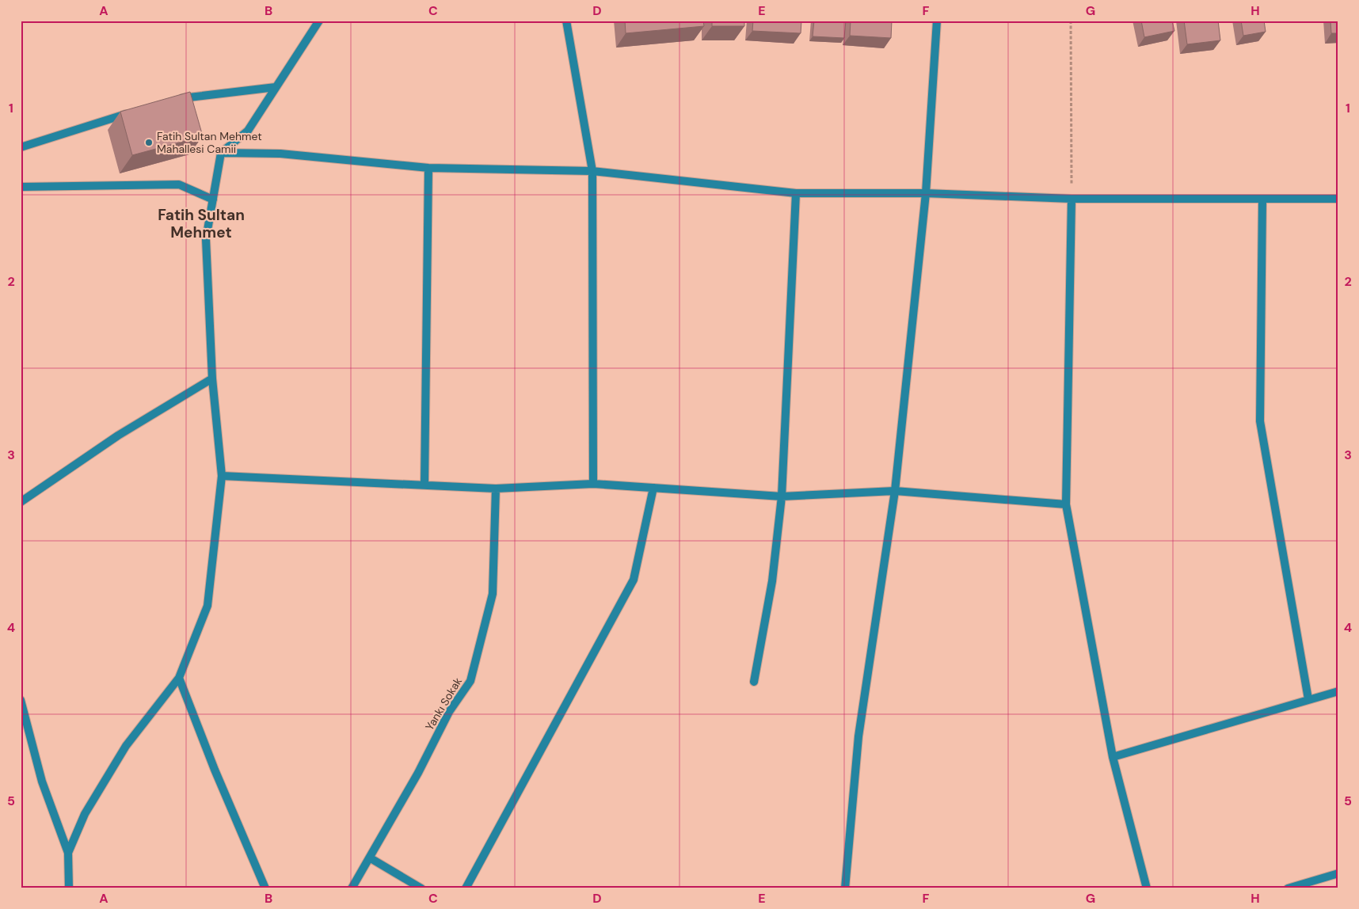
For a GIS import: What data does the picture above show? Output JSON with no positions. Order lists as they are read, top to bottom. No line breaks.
{"streets":{"street":["Yankı Sokak"]},"districts":["Fatih Sultan Mehmet"],"places":["Fatih Sultan Mehmet Mahallesi Camii"],"grid":{"columns":["A","B","C","D","E","F","G","H"],"rows":["1","2","3","4","5"]}}
